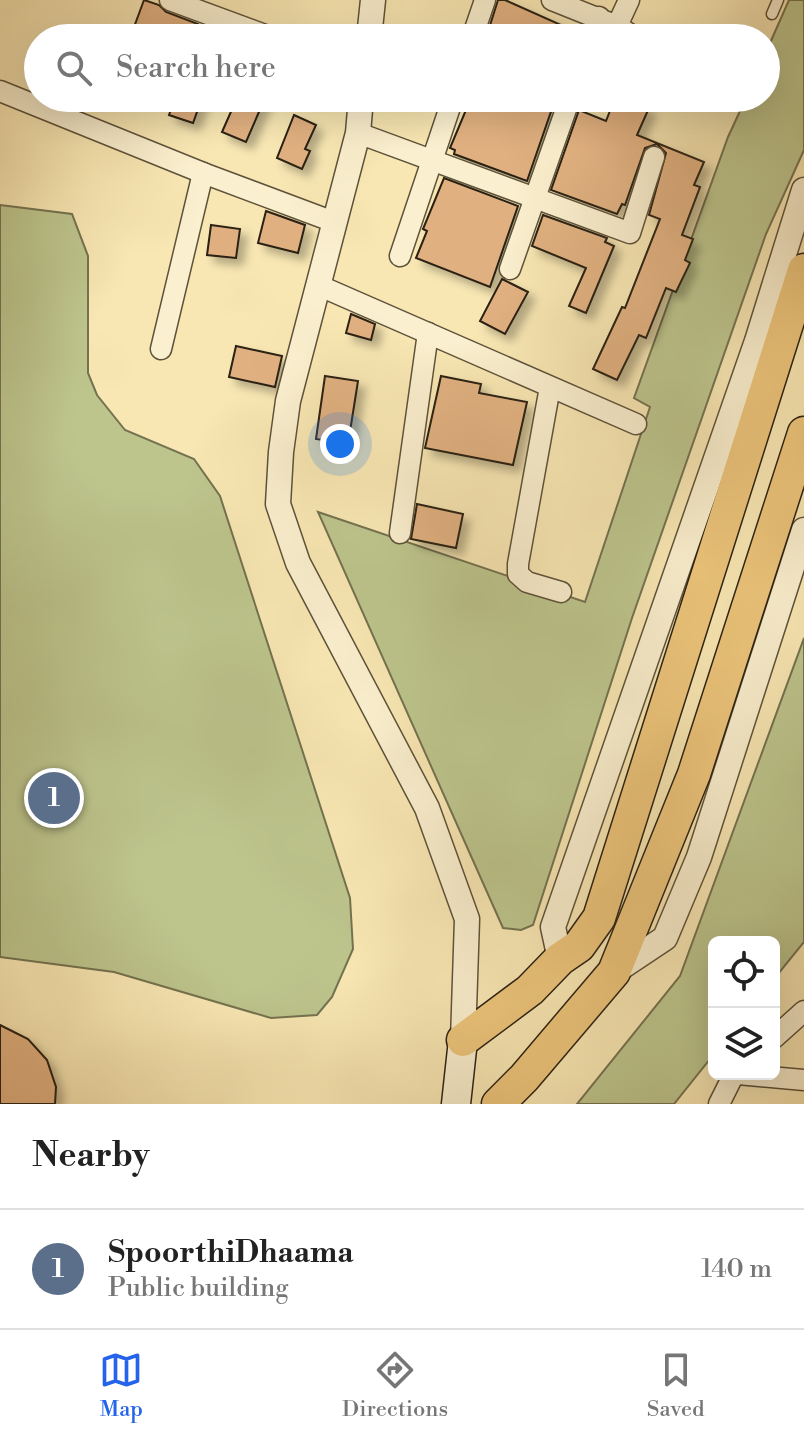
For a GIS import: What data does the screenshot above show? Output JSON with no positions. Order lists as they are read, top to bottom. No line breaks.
{"page":{"search":"Search here","pins":"1","heading":"Nearby","list":[{"mark":"1","name":"SpoorthiDhaama","note":"Public building","value":"140 m"}],"nav":["Map","Directions","Saved"]}}
